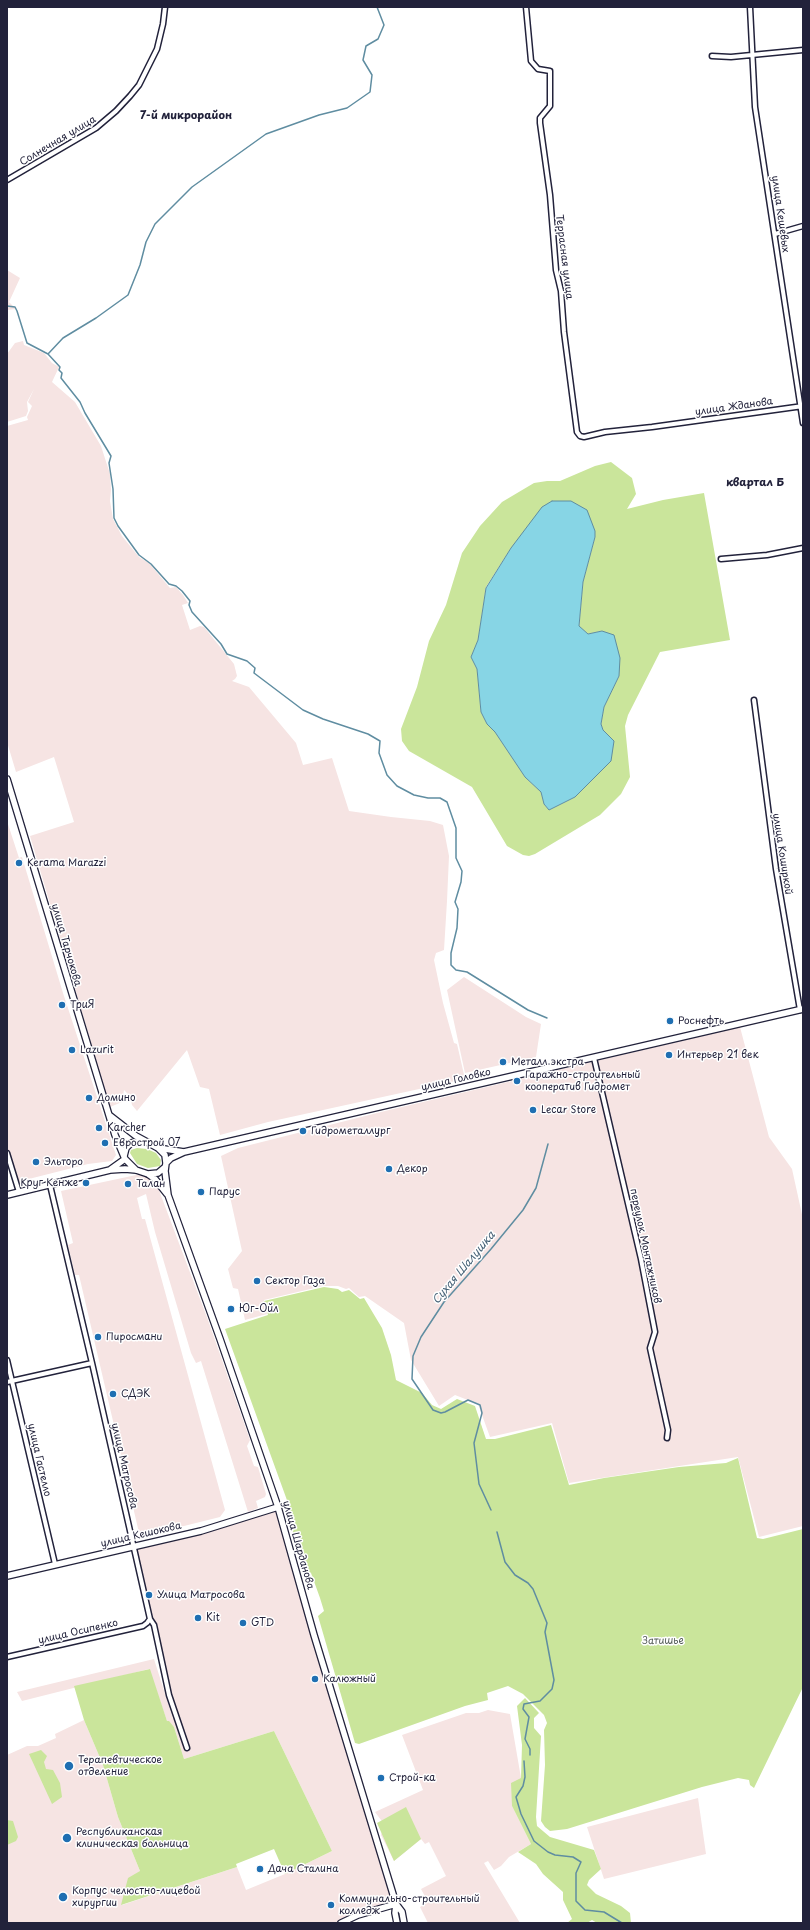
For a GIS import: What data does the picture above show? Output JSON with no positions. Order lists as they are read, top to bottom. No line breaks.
{"streets":{"main road":["улица Тарчокова","улица Головко","улица Кешокова","улица Шарданова"],"street":["Солнечная улица","улица Кешевых","Террасная улица","улица Жданова","улица Коширкой","переулок Монтажников","улица Гастелло","улица Матросова","улица Осипенко"]},"crossings":[["улица Кешевых","улица Жданова"],["Террасная улица","улица Жданова"],["улица Коширкой","улица Головко"],["улица Головко","переулок Монтажников"],["улица Гастелло","улица Кешокова"],["улица Матросова","улица Кешокова"],["улица Матросова","улица Осипенко"],["улица Кешокова","улица Шарданова"]],"districts":["7-й микрорайон","квартал Б"],"water":["Сухая Шалушка"],"parks":["Затишье"],"places":["Kerama Marazzi","ТриЯ","Роснефть","Lazurit","Интерьер 21 век","Металл экстра","Гаражно-строительный кооператив Гидромет","Домино","Lecar Store","Kаrcher","Гидрометаллург","Еврострой 07","Эльторо","Декор","Круг Кенже","Талан","Парус","Сектор Газа","Юг-Ойл","Пиросмани","СДЭК","Улица Матросова","Kit","GTD","Калюжный","Терапевтическое отделение","Строй-ка","Республиканская клиническая больница","Дача Сталина","Корпус челюстно-лицевой хирургии","Коммунально-строительный колледж"]}
